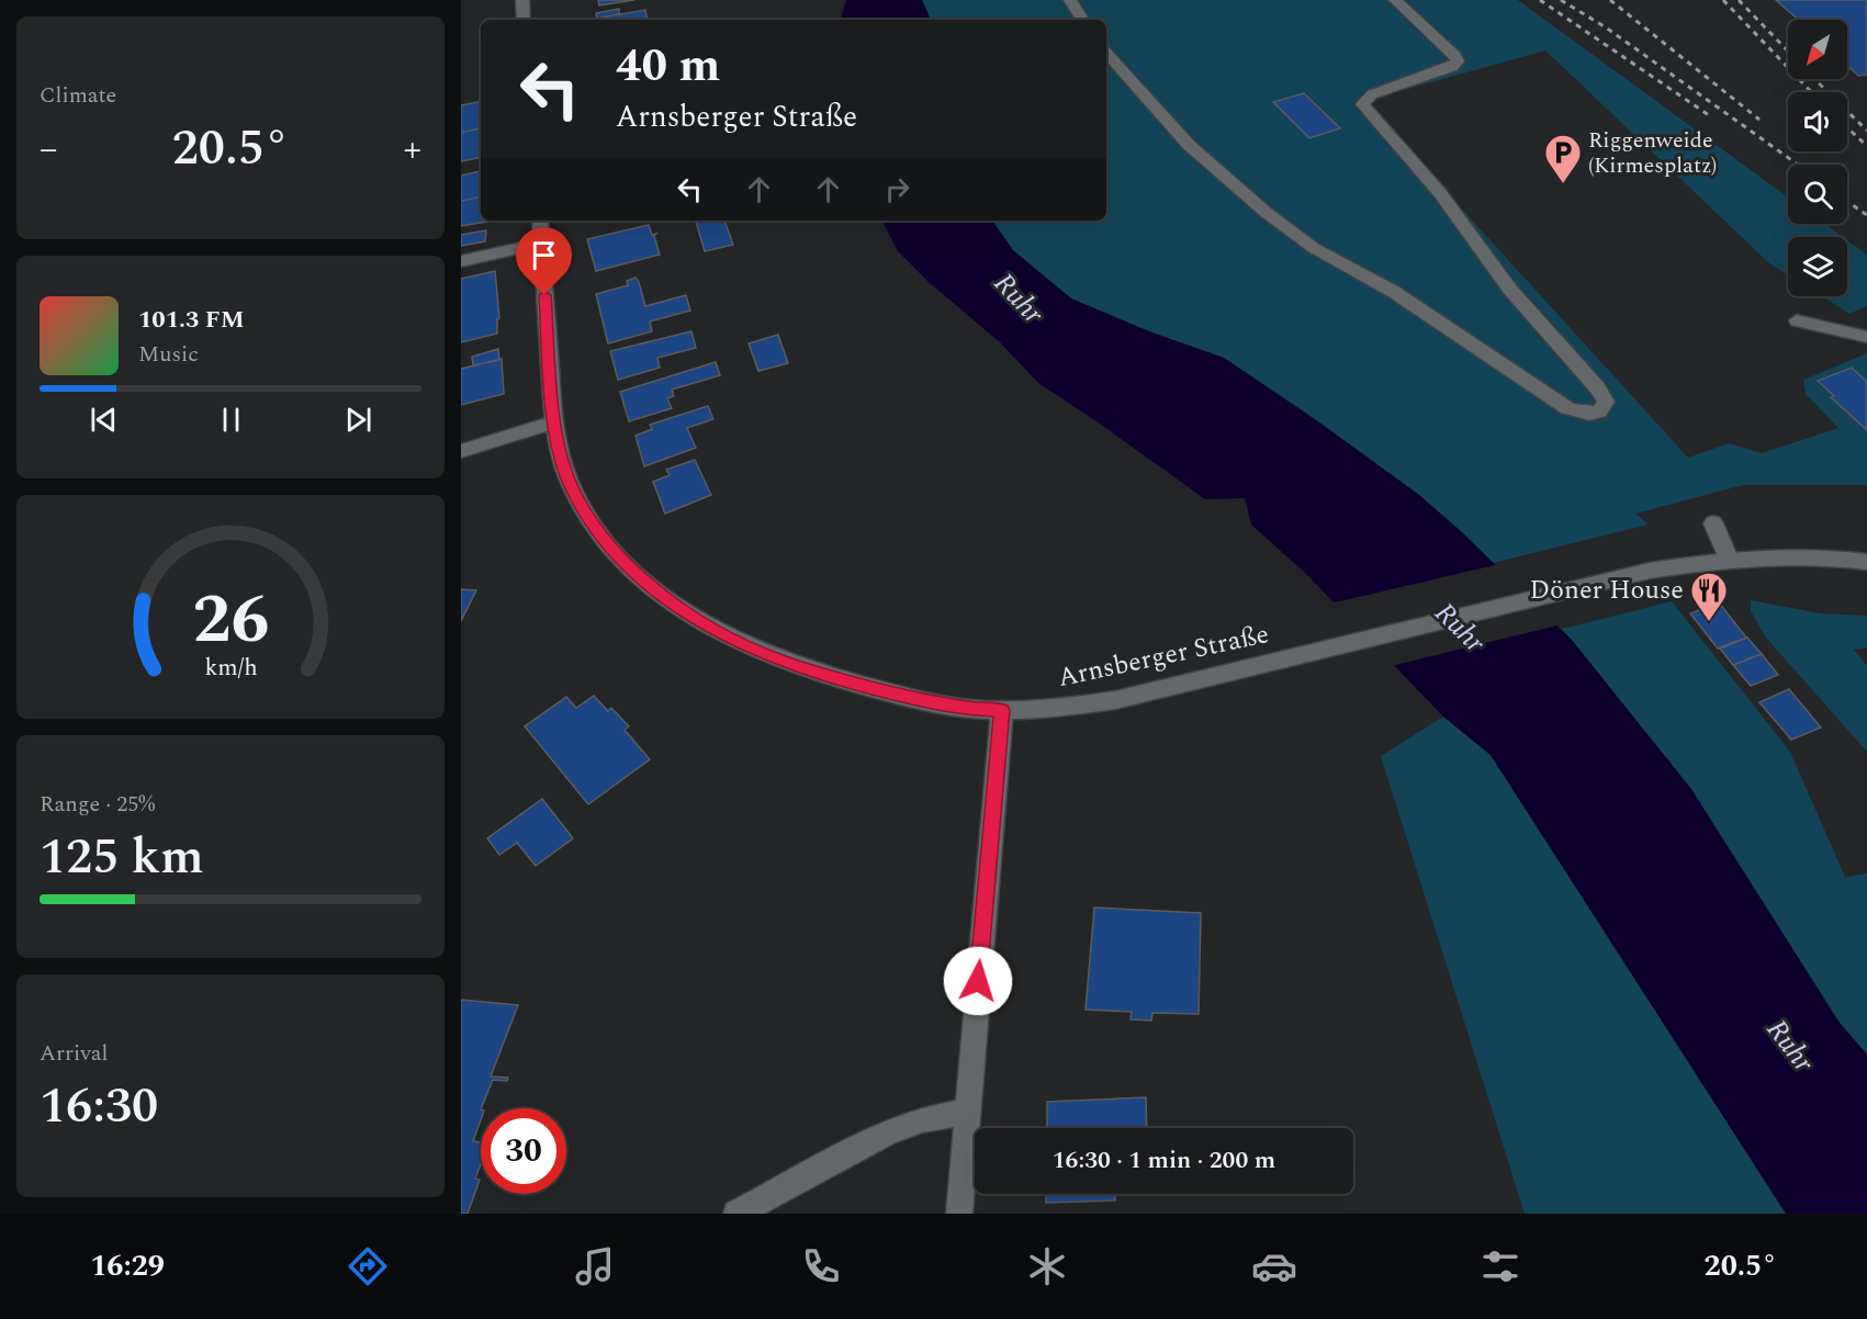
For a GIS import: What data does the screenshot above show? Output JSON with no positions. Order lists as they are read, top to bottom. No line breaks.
{"streets":{"street":["Arnsberger Straße"]},"water":["Ruhr"],"places":{"parking":["Riggenweide (Kirmesplatz)"],"restaurant":["Döner House"]},"north":"bottom left","page":{"tile":["Climate",["Range · 25%","125 km"],["Arrival","16:30"]],"turn":["40 m","Arnsberger Straße"],"heat":["−","20.5°","+"],"song":["101.3 FM","Music"],"limit":"30","trip":"16:30 · 1 min · 200 m","tabs":["16:29","20.5°"],"gauge":["26","km/h"]}}
